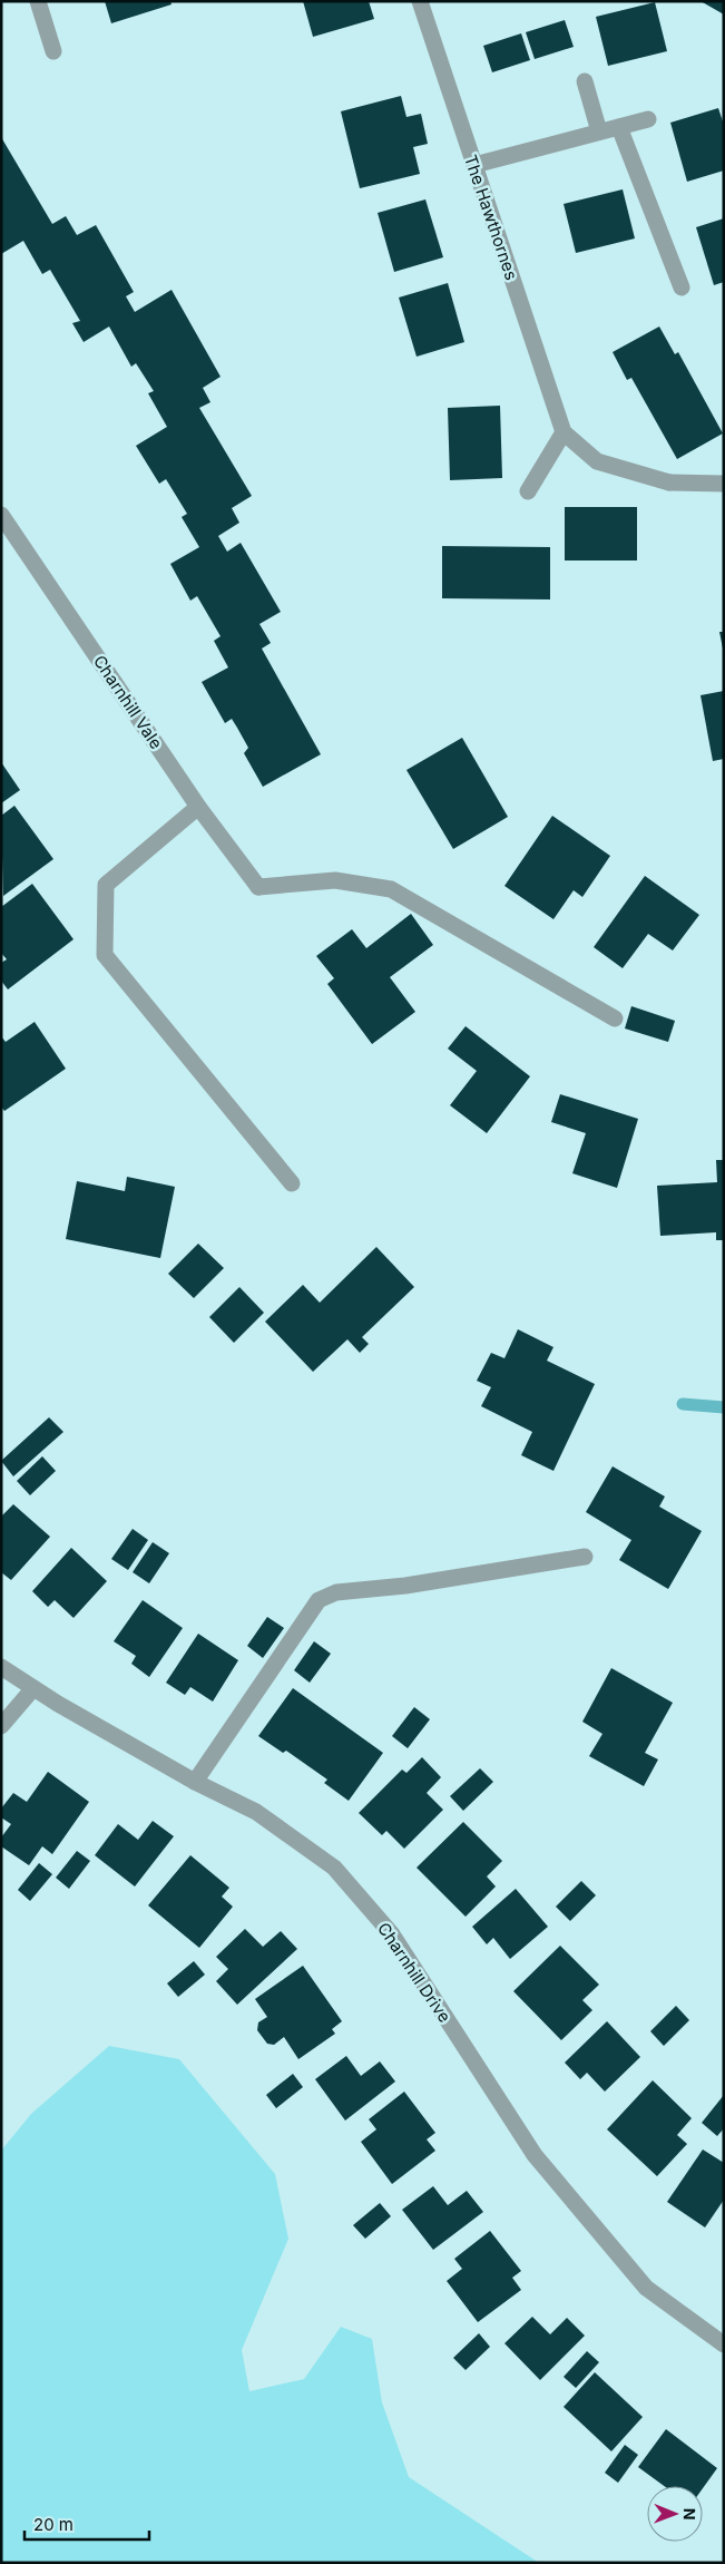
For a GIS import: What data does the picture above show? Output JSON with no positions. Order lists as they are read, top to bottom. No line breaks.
{"streets":{"street":["The Hawthornes","Charnhill Vale","Charnhill Drive"]},"scale_bar":"20 m","north":"right"}
